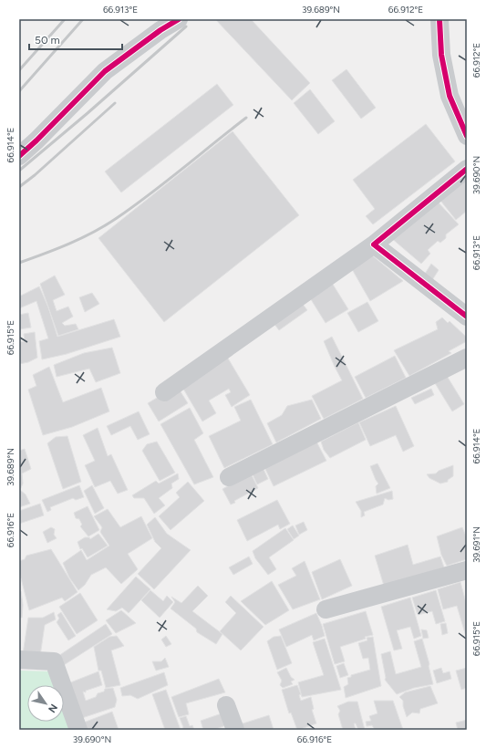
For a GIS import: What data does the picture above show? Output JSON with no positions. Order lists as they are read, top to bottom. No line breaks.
{"scale_bar":"50 m","north":"bottom right","coordinates":["66.913°E","39.689°N","66.912°E","66.914°E","39.690°N","66.915°E","66.916°E","39.691°N"]}
